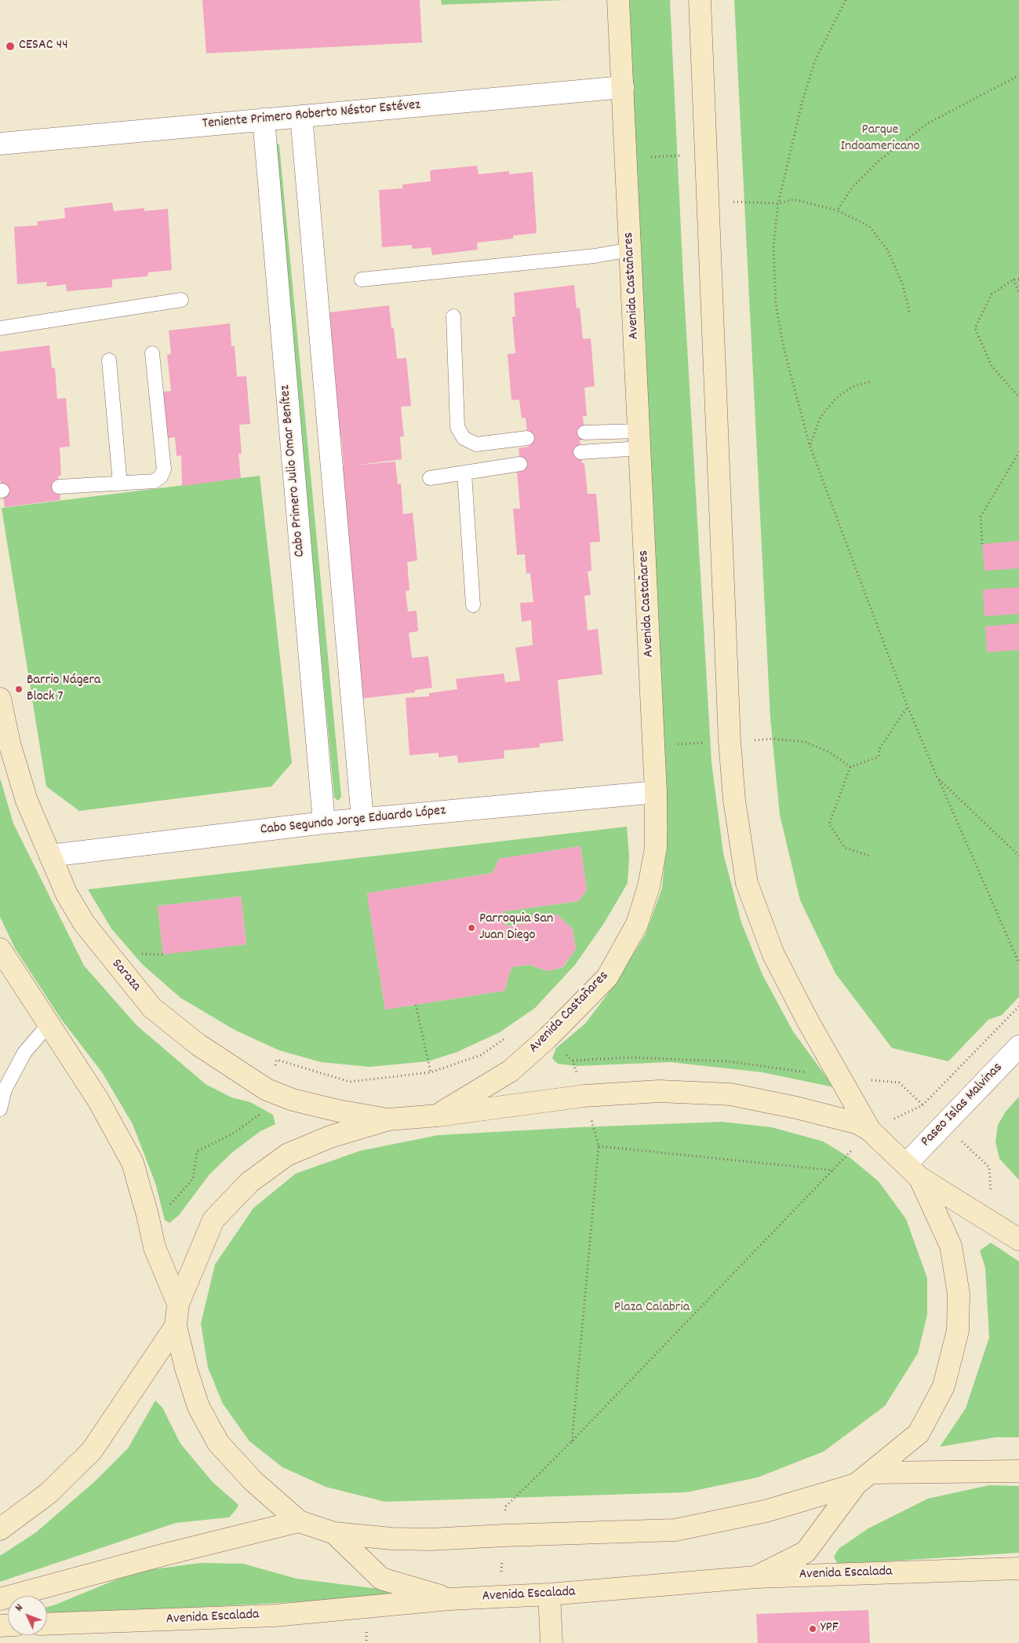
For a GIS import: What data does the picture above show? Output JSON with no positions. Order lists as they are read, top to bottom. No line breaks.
{"streets":{"main road":["Avenida Castañares","Saraza","Avenida Escalada"],"street":["Teniente Primero Roberto Néstor Estévez","Cabo Primero Julio Omar Benítez","Cabo Segundo Jorge Eduardo López","Paseo Islas Malvinas"]},"crossings":[["Teniente Primero Roberto Néstor Estévez","Avenida Castañares"],["Teniente Primero Roberto Néstor Estévez","Cabo Primero Julio Omar Benítez"],["Avenida Castañares","Cabo Segundo Jorge Eduardo López"],["Cabo Primero Julio Omar Benítez","Cabo Segundo Jorge Eduardo López"],["Cabo Segundo Jorge Eduardo López","Saraza"]],"parks":["Parque Indoamericano","Plaza Calabria"],"places":["CESAC 44","Barrio Nágera Block 7","Parroquia San Juan Diego","YPF"],"north":"top left"}
